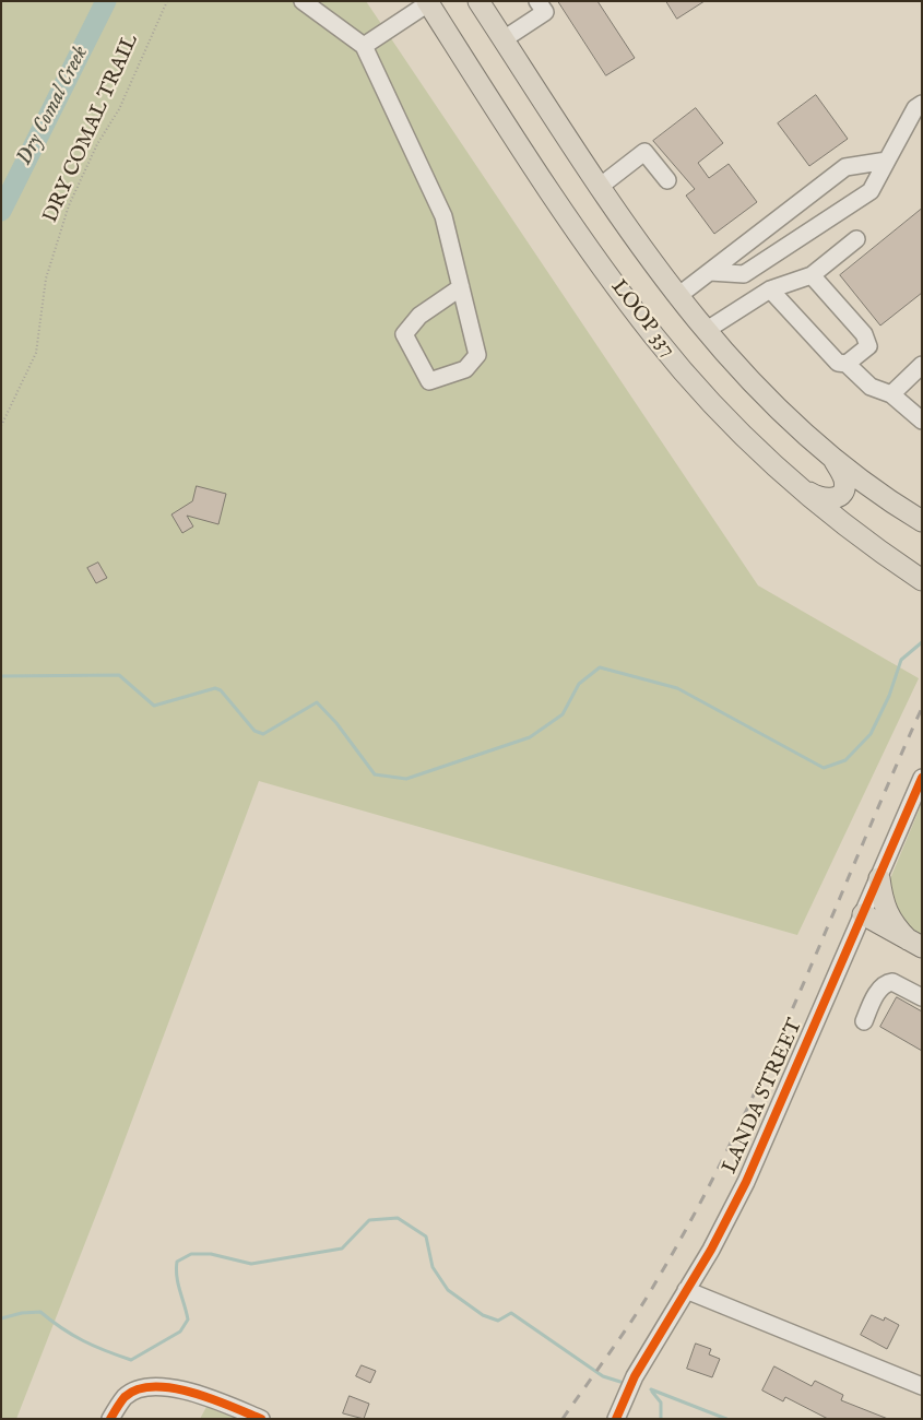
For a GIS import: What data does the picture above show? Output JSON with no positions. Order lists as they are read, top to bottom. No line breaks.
{"streets":{"main road":["LOOP 337"],"street":["LANDA STREET"],"path":["DRY COMAL TRAIL"]},"water":["Dry Comal Creek"]}
